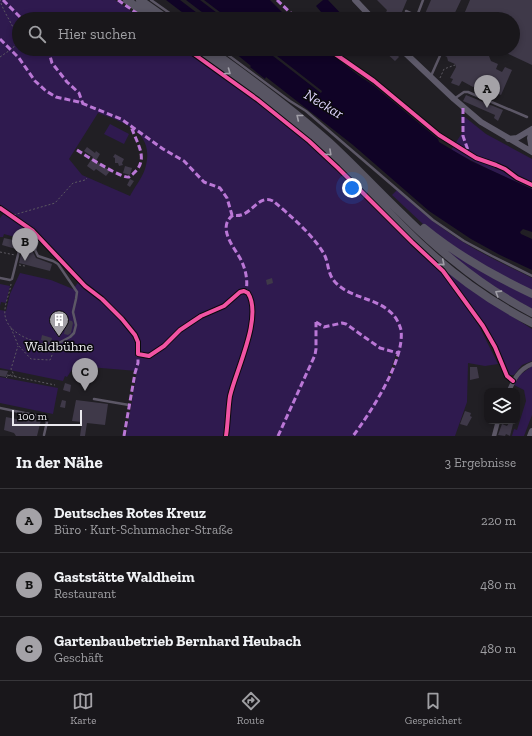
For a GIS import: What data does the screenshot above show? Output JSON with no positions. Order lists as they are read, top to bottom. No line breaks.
{"water":["Neckar"],"places":{"building":["Waldbühne"]},"scale_bar":"100 m","page":{"search":"Hier suchen","pins":["A","B","C"],"scale":"100 m","heading":["In der Nähe","3 Ergebnisse"],"list":[{"mark":"A","name":"Deutsches Rotes Kreuz","note":"Büro · Kurt-Schumacher-Straße","value":"220 m"},{"mark":"B","name":"Gaststätte Waldheim","note":"Restaurant","value":"480 m"},{"mark":"C","name":"Gartenbaubetrieb Bernhard Heubach","note":"Geschäft","value":"480 m"}],"nav":["Karte","Route","Gespeichert"]}}
